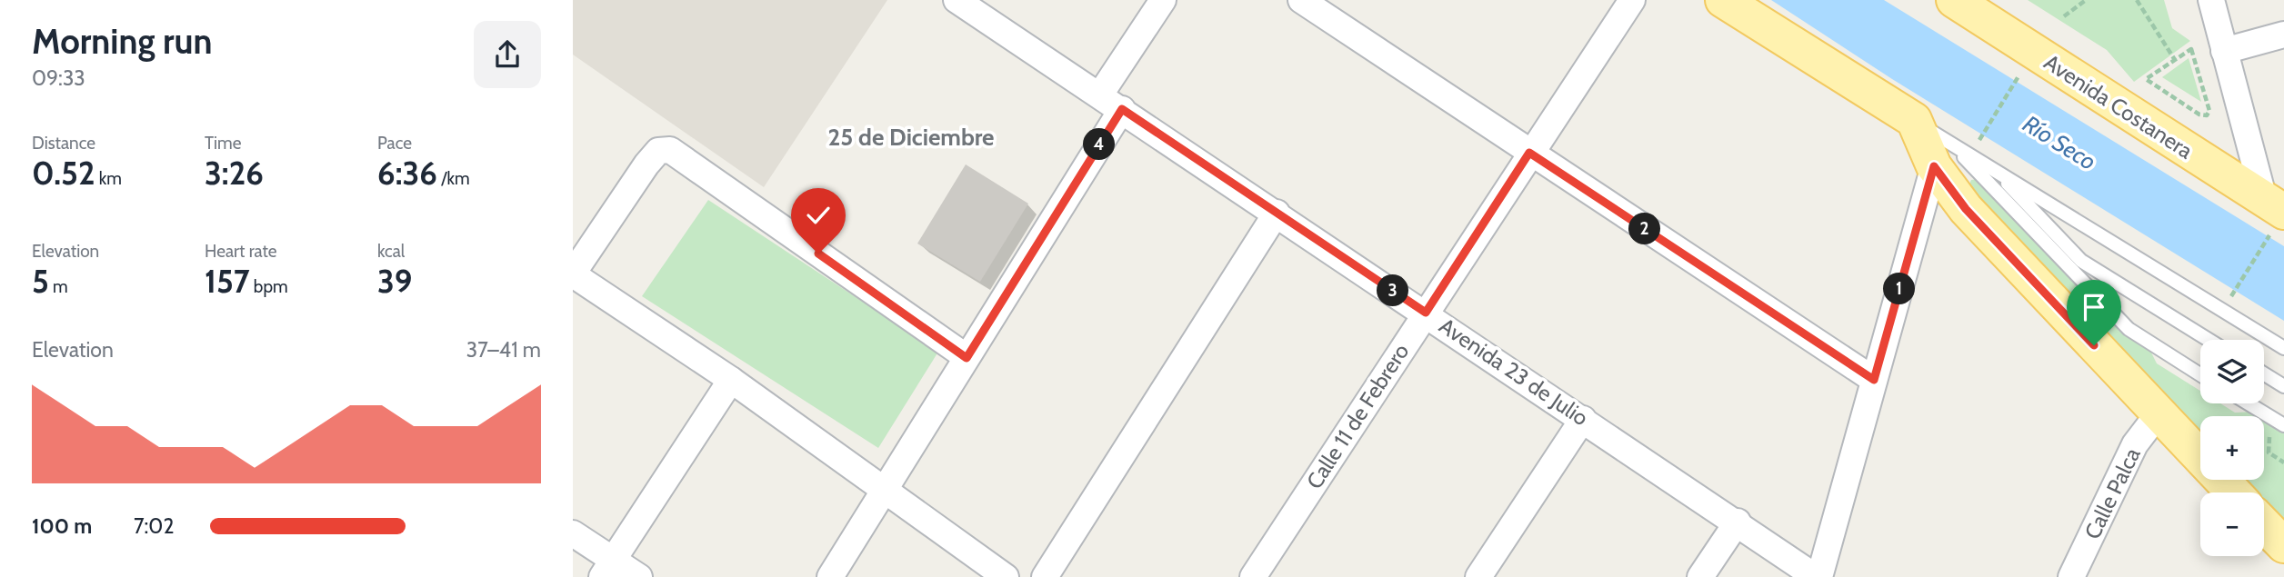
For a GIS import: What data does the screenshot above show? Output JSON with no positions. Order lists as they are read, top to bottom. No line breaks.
{"streets":{"main road":["Avenida Costanera"],"street":["Avenida 23 de Julio","Calle 11 de Febrero","Calle Palca"]},"crossings":[["Avenida 23 de Julio","Calle 11 de Febrero"]],"districts":["25 de Diciembre"],"water":["Río Seco"],"page":{"heading":["Morning run","09:33"],"stats":[["Distance","0.52 km"],["Time","3:26"],["Pace","6:36 /km"],["Elevation","5 m"],["Heart rate","157 bpm"],["kcal","39"]],"pins":["4","2","1","3"],"chart":["Elevation","37–41 m"],"map_buttons":["+","−"],"list":[{"name":"100 m","note":"7:02"}]}}
